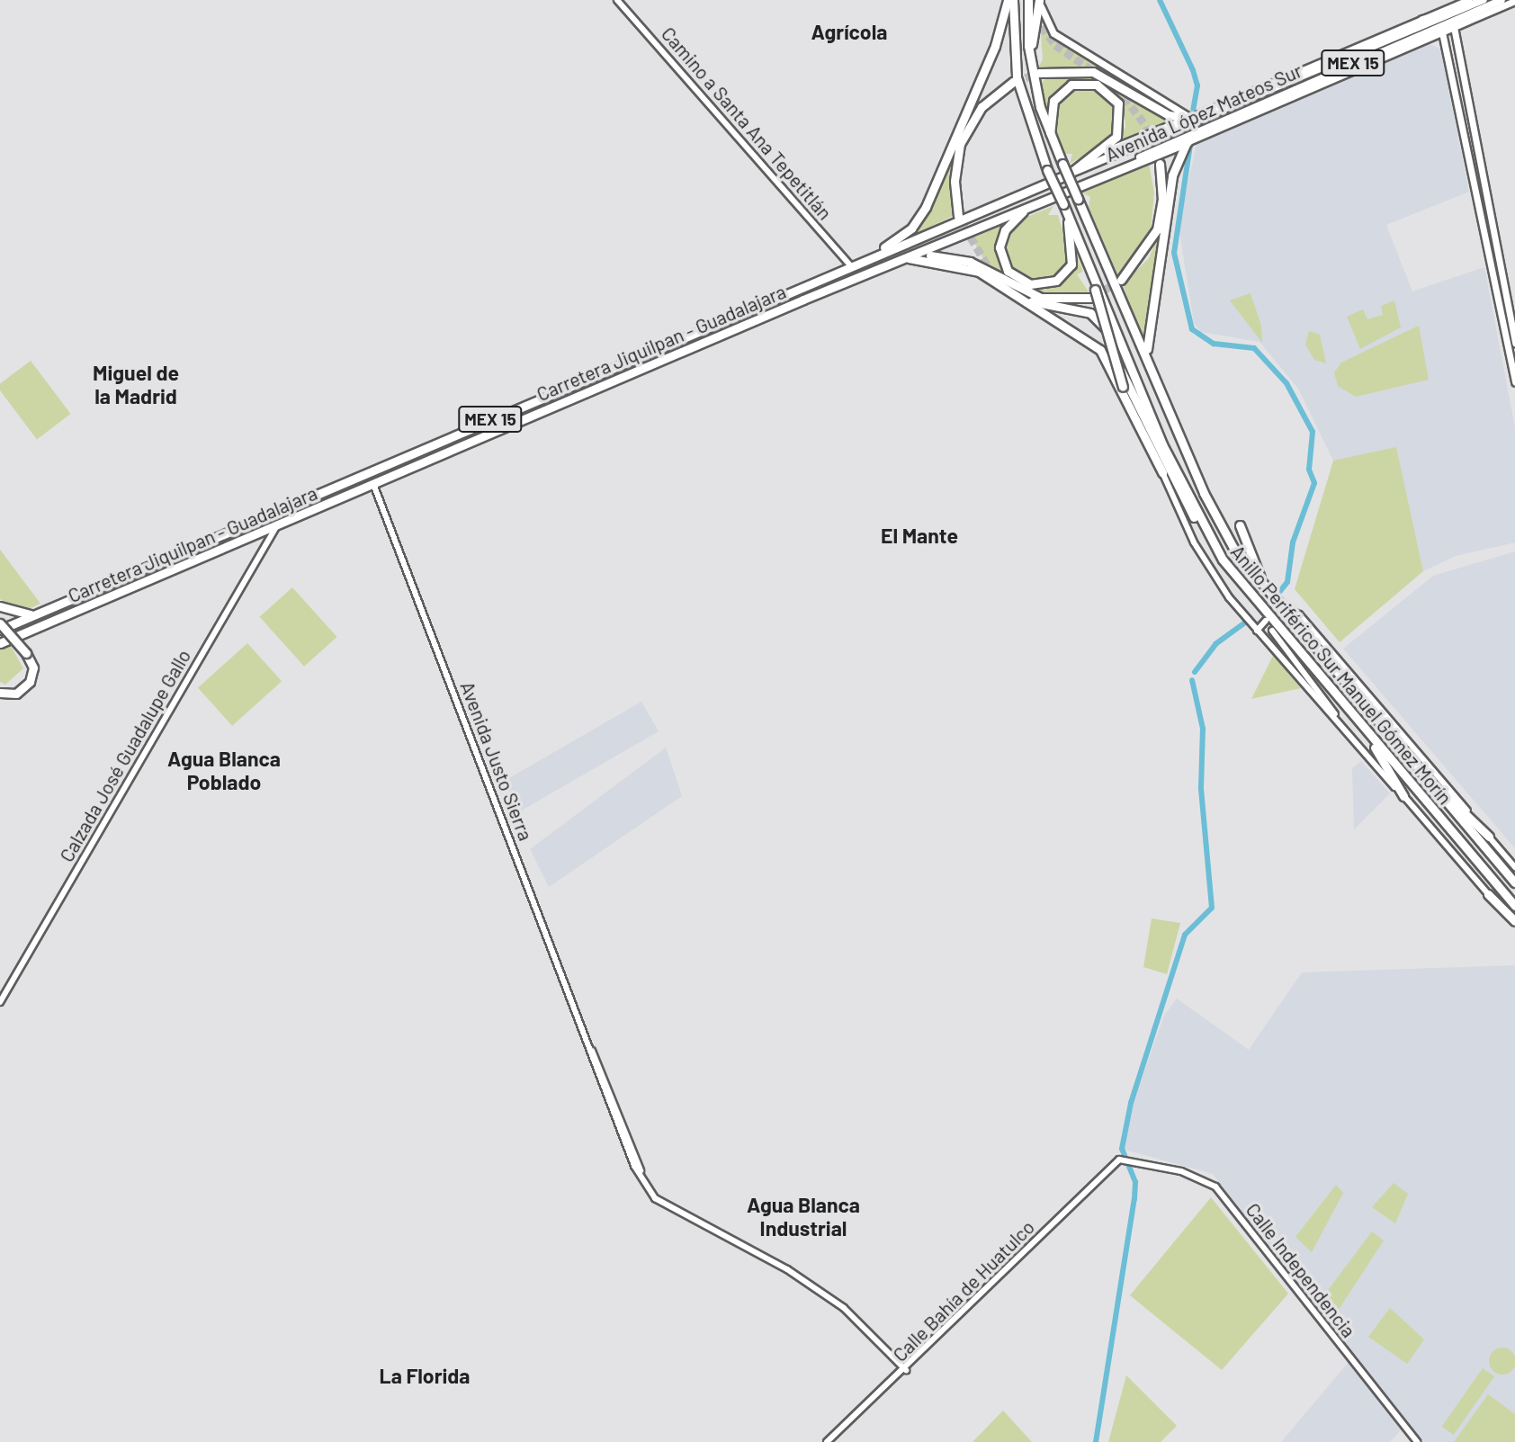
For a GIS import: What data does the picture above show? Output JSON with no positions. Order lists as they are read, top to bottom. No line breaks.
{"streets":{"highway":["MEX 15","Avenida López Mateos Sur","Carretera Jiquilpan - Guadalajara","Anillo Periférico Sur Manuel Gómez Morín"],"street":["Camino a Santa Ana Tepetitlán","Calzada José Guadalupe Gallo","Avenida Justo Sierra","Calle Independencia","Calle Bahía de Huatulco"]},"crossings":[["Avenida López Mateos Sur","Carretera Jiquilpan - Guadalajara"],["Camino a Santa Ana Tepetitlán","Carretera Jiquilpan - Guadalajara"],["Carretera Jiquilpan - Guadalajara","Calzada José Guadalupe Gallo"],["Carretera Jiquilpan - Guadalajara","Avenida Justo Sierra"],["Avenida Justo Sierra","Calle Bahía de Huatulco"],["Calle Independencia","Calle Bahía de Huatulco"]],"districts":["Agrícola","Miguel de la Madrid","El Mante","Agua Blanca Poblado","Agua Blanca Industrial","La Florida"]}
